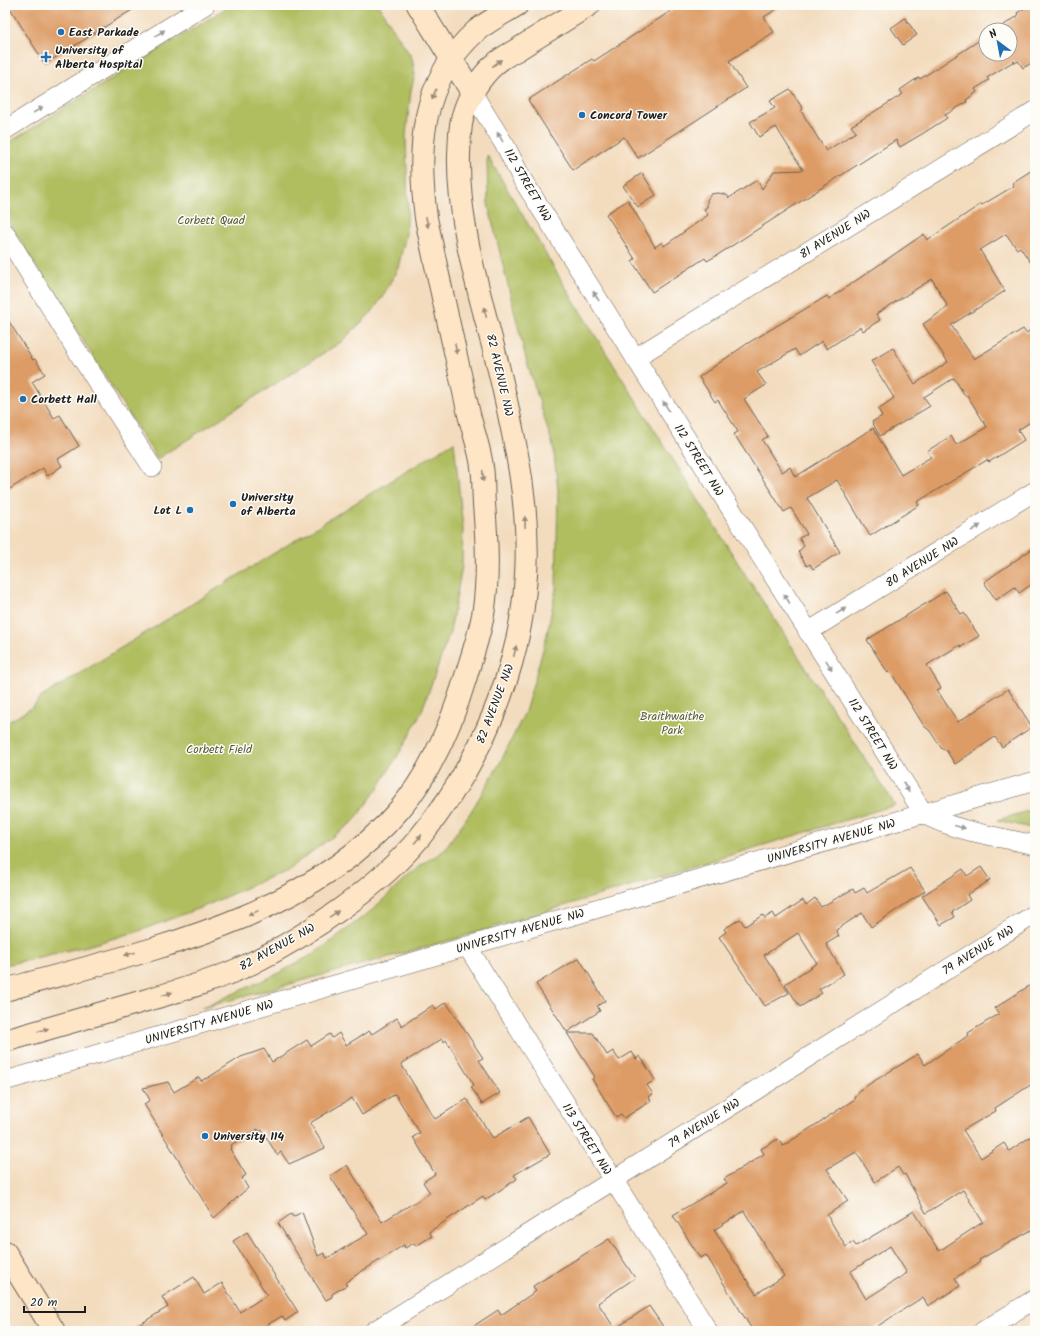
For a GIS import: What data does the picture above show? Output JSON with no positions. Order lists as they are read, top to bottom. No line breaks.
{"streets":{"main road":["112 STREET NW","82 AVENUE NW"],"street":["81 AVENUE NW","80 AVENUE NW","UNIVERSITY AVENUE NW","79 AVENUE NW","113 STREET NW"]},"crossings":[["112 STREET NW","81 AVENUE NW"],["112 STREET NW","82 AVENUE NW"],["112 STREET NW","80 AVENUE NW"],["112 STREET NW","UNIVERSITY AVENUE NW"],["UNIVERSITY AVENUE NW","113 STREET NW"],["79 AVENUE NW","113 STREET NW"]],"one_way":["82 AVENUE NW","80 AVENUE NW"],"parks":["Corbett Quad","Braithwaithe Park","Corbett Field"],"places":{"other":["East Parkade","Concord Tower","Corbett Hall","University of Alberta","Lot L","University 114"],"health":["University of Alberta Hospital"]},"scale_bar":"20 m","north":"top left"}
